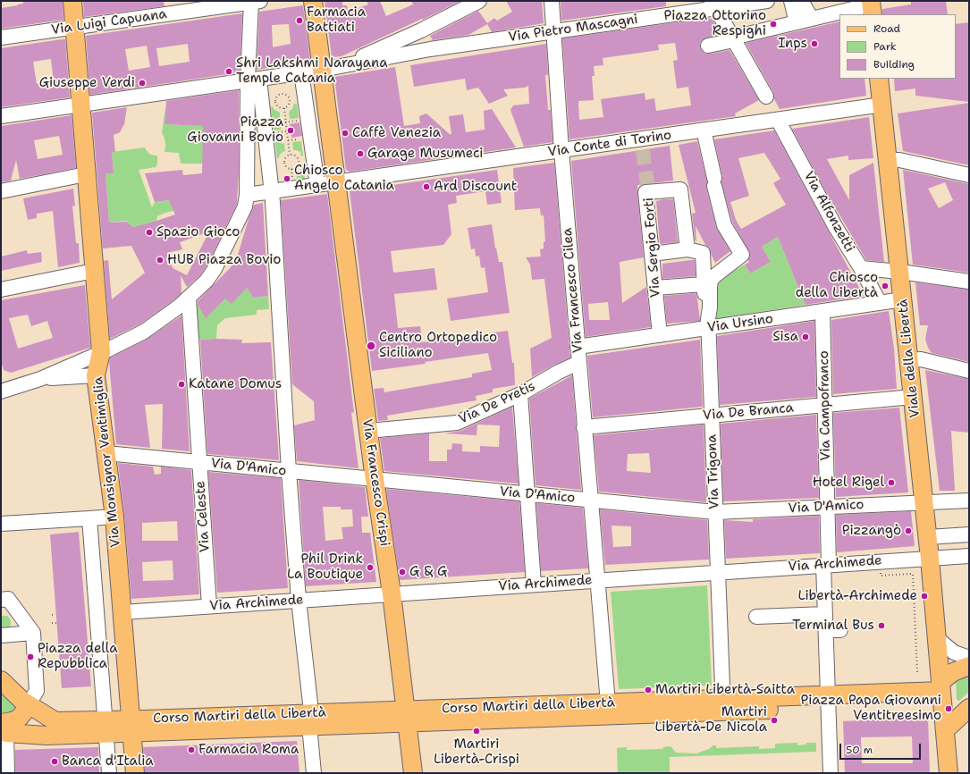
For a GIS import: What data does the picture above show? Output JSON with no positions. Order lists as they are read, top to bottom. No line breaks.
{"streets":{"main road":["Viale della Libertà","Via Monsignor Ventimiglia","Via Francesco Crispi","Corso Martiri della Libertà"],"street":["Via Luigi Capuana","Via Pietro Mascagni","Via Conte di Torino","Via Alfonzetti","Via Sergio Forti","Via Francesco Cilea","Via Ursino","Via De Pretis","Via Campofranco","Via De Branca","Via D'Amico","Via Trigona","Via Celeste","Via Archimede"]},"crossings":[["Via Luigi Capuana","Via Monsignor Ventimiglia"],["Via Pietro Mascagni","Via Francesco Cilea"],["Via Conte di Torino","Via Alfonzetti"],["Via Conte di Torino","Via Francesco Cilea"],["Via Conte di Torino","Viale della Libertà"],["Via Conte di Torino","Via Francesco Crispi"],["Via Alfonzetti","Via Ursino"],["Via Sergio Forti","Via Ursino"],["Via Francesco Cilea","Via Ursino"],["Via Francesco Cilea","Via De Pretis"],["Via Francesco Cilea","Via De Branca"],["Via Francesco Cilea","Via D'Amico"],["Via Francesco Cilea","Via Archimede"],["Via Francesco Cilea","Corso Martiri della Libertà"],["Via Ursino","Viale della Libertà"],["Via Ursino","Via Campofranco"],["Via Ursino","Via Trigona"],["Viale della Libertà","Via De Branca"],["Viale della Libertà","Via D'Amico"],["Viale della Libertà","Via Archimede"],["Viale della Libertà","Corso Martiri della Libertà"],["Via De Pretis","Via Francesco Crispi"],["Via Campofranco","Via De Branca"],["Via Campofranco","Via D'Amico"],["Via Campofranco","Via Archimede"],["Via Campofranco","Corso Martiri della Libertà"],["Via De Branca","Via Trigona"],["Via Monsignor Ventimiglia","Via D'Amico"],["Via Monsignor Ventimiglia","Via Archimede"],["Via Monsignor Ventimiglia","Corso Martiri della Libertà"],["Via D'Amico","Via Trigona"],["Via D'Amico","Via Francesco Crispi"],["Via D'Amico","Via Celeste"],["Via Trigona","Via Archimede"],["Via Trigona","Corso Martiri della Libertà"],["Via Francesco Crispi","Via Archimede"],["Via Francesco Crispi","Corso Martiri della Libertà"],["Via Celeste","Via Archimede"]],"places":["Farmacia Battiati","Piazza Ottorino Respighi","Inps","Shri Lakshmi Narayana Temple Catania","Giuseppe Verdi","Piazza Giovanni Bovio","Caffè Venezia","Garage Musumeci","Chiosco Angelo Catania","Ard Discount","Spazio Gioco","HUB Piazza Bovio","Chiosco della Libertà","Sisa","Centro Ortopedico Siciliano","Katane Domus","Hotel Rigel","Pizzangò","Phil Drink La Boutique","G & G","Libertà-Archimede","Terminal Bus","Piazza della Repubblica","Martiri Libertà-Saitta","Piazza Papa Giovanni Ventitreesimo","Martiri Libertà-De Nicola","Martiri Libertà-Crispi","Farmacia Roma","Banca d'Italia"],"legend":["Road","Park","Building"],"scale_bar":"50 m"}
